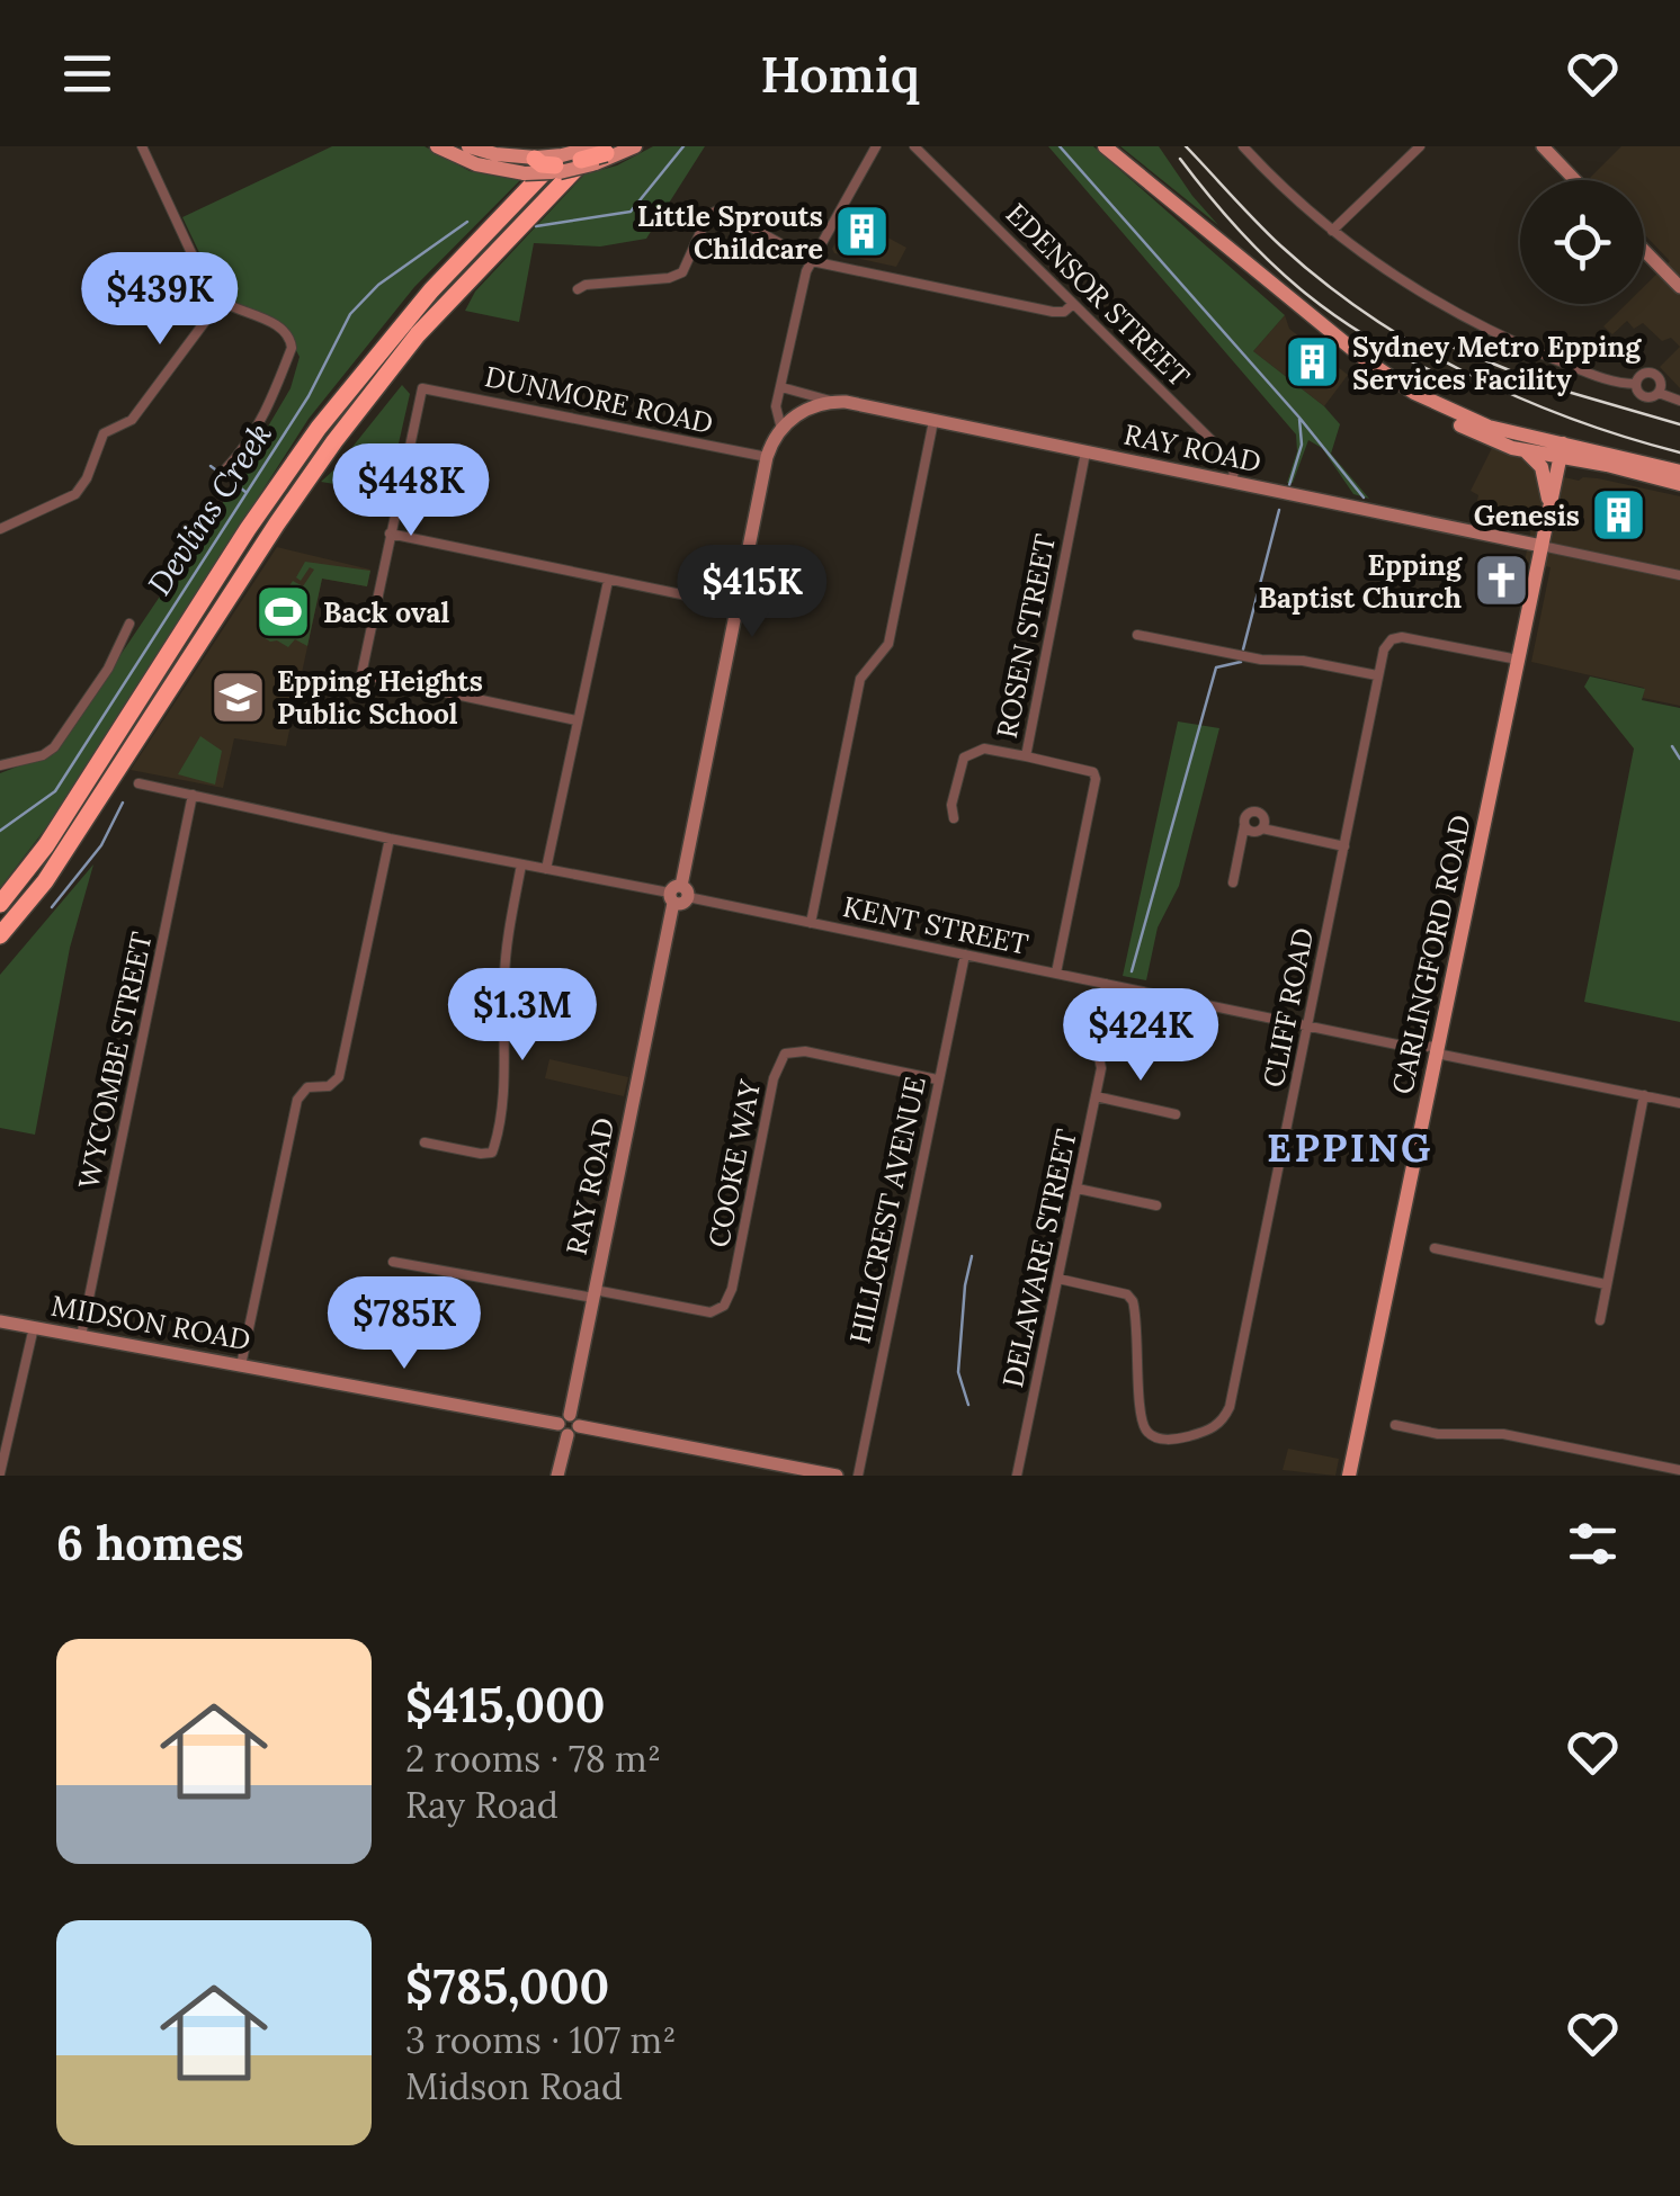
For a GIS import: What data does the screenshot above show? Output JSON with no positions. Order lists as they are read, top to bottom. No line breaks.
{"streets":{"main road":["CARLINGFORD ROAD"],"street":["EDENSOR STREET","DUNMORE ROAD","RAY ROAD","ROSEN STREET","KENT STREET","CLIFF ROAD","WYCOMBE STREET","COOKE WAY","HILLCREST AVENUE","DELAWARE STREET","MIDSON ROAD"]},"crossings":[["EDENSOR STREET","RAY ROAD"],["DUNMORE ROAD","RAY ROAD"],["RAY ROAD","ROSEN STREET"],["RAY ROAD","KENT STREET"],["RAY ROAD","CARLINGFORD ROAD"],["RAY ROAD","COOKE WAY"],["RAY ROAD","MIDSON ROAD"],["ROSEN STREET","KENT STREET"],["KENT STREET","CARLINGFORD ROAD"],["KENT STREET","CLIFF ROAD"],["KENT STREET","WYCOMBE STREET"],["KENT STREET","HILLCREST AVENUE"],["KENT STREET","DELAWARE STREET"],["CARLINGFORD ROAD","CLIFF ROAD"],["CLIFF ROAD","DELAWARE STREET"],["WYCOMBE STREET","MIDSON ROAD"],["COOKE WAY","HILLCREST AVENUE"]],"districts":["EPPING"],"water":["Devlins Creek"],"places":{"building":["Little Sprouts Childcare","Sydney Metro Epping Services Facility","Genesis"],"church":["Epping Baptist Church"],"sports":["Back oval"],"school or university":["Epping Heights Public School"]},"page":{"header":"Homiq","price":["$439K","$448K","$415K","$1.3M","$424K","$785K"],"heading":"6 homes","list":[{"name":"$415,000","note":"2 rooms · 78 m² · Ray Road"},{"name":"$785,000","note":"3 rooms · 107 m² · Midson Road"}]}}
